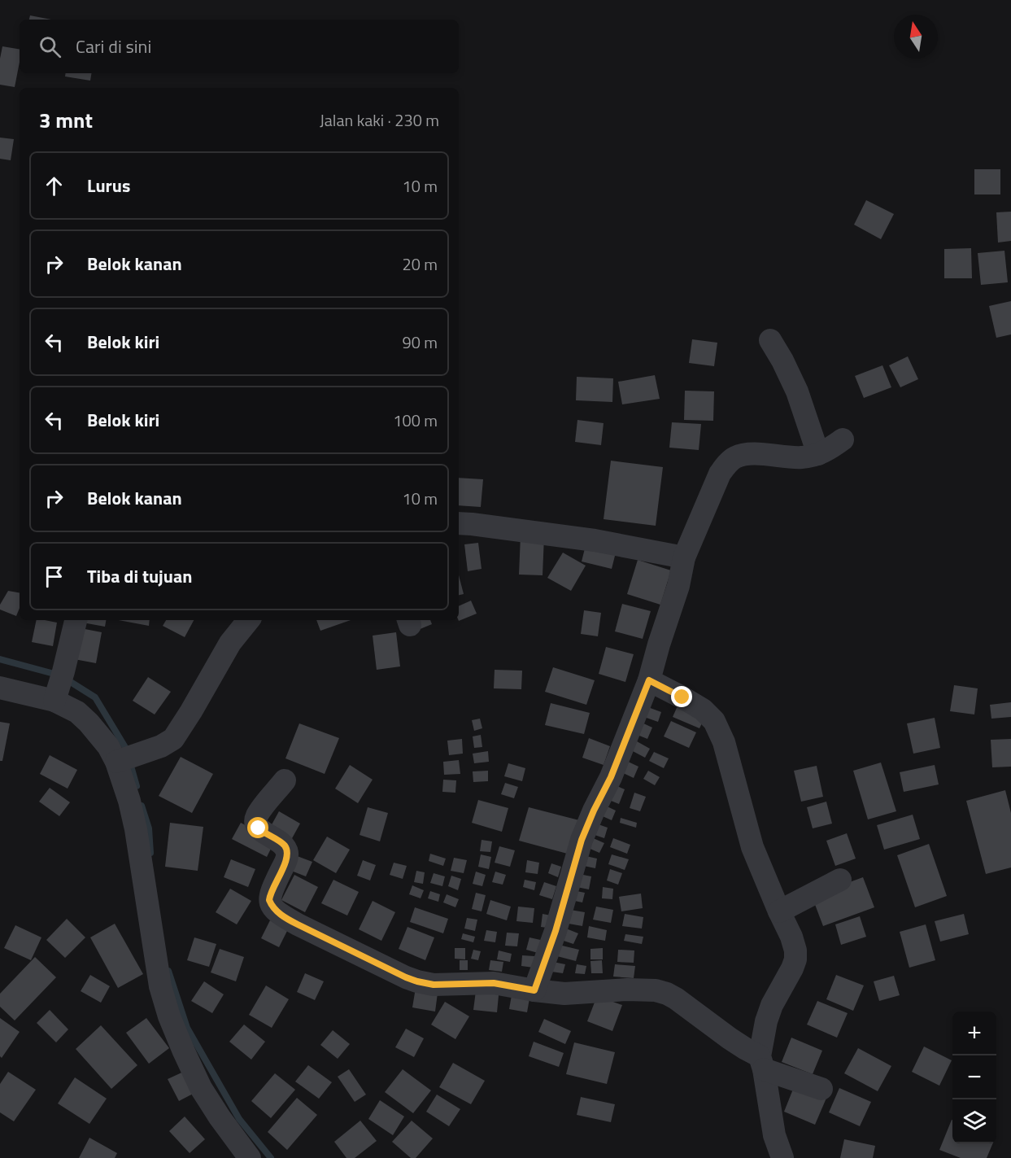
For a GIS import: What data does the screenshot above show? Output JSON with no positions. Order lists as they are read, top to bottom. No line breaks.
{"north":"top","page":{"search":"Cari di sini","heading":["3 mnt","Jalan kaki · 230 m"],"list":[["Lurus","10 m"],["Belok kanan","20 m"],["Belok kiri","90 m"],["Belok kiri","100 m"],["Belok kanan","10 m"],"Tiba di tujuan"],"map_buttons":["+","−"]}}
